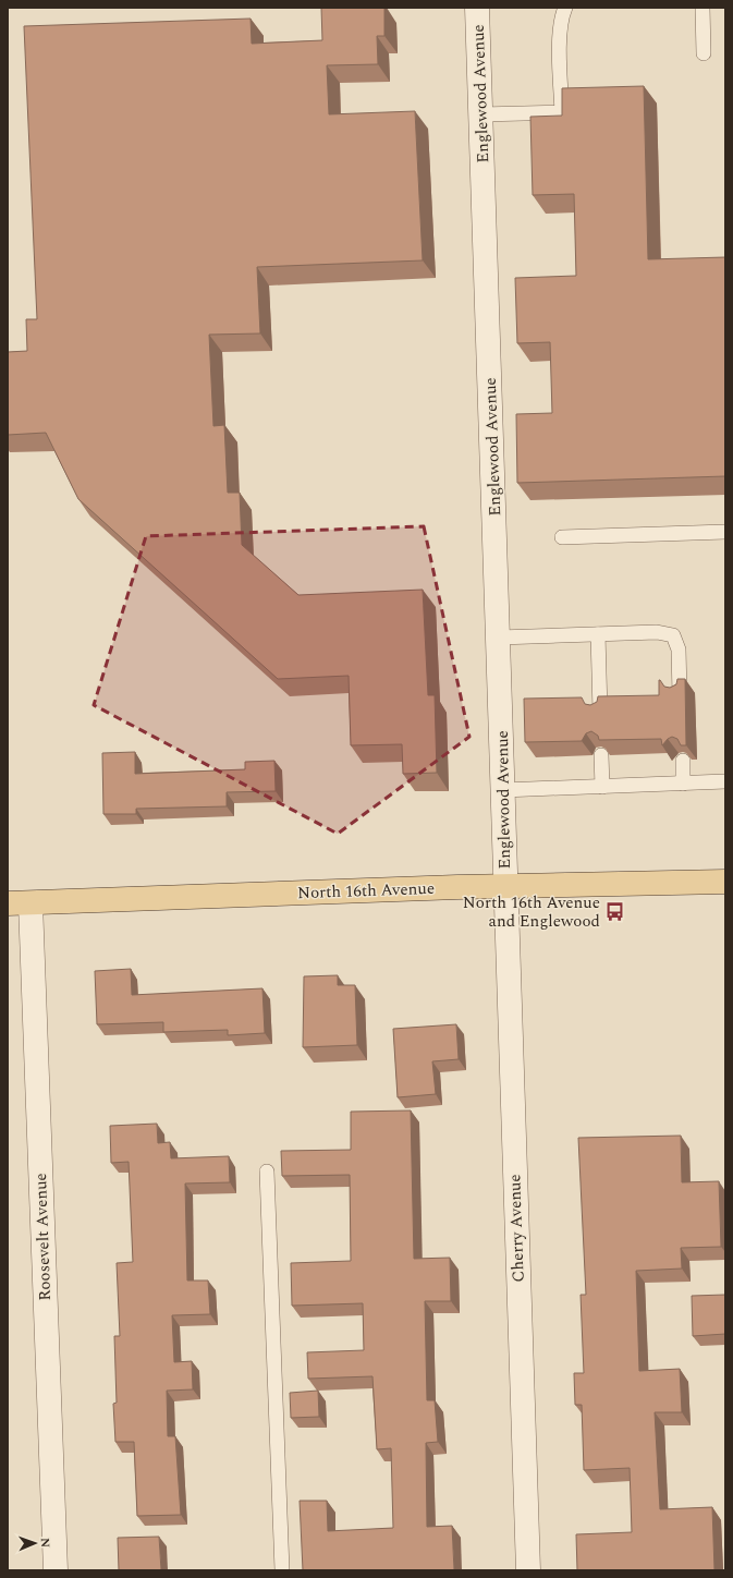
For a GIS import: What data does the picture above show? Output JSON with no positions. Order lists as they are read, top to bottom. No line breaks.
{"streets":{"main road":["North 16th Avenue"],"street":["Englewood Avenue","Cherry Avenue","Roosevelt Avenue"]},"crossings":[["Englewood Avenue","North 16th Avenue"],["Englewood Avenue","Cherry Avenue"],["North 16th Avenue","Cherry Avenue"],["North 16th Avenue","Roosevelt Avenue"]],"places":{"bus stop":["North 16th Avenue and Englewood"]},"north":"right"}
